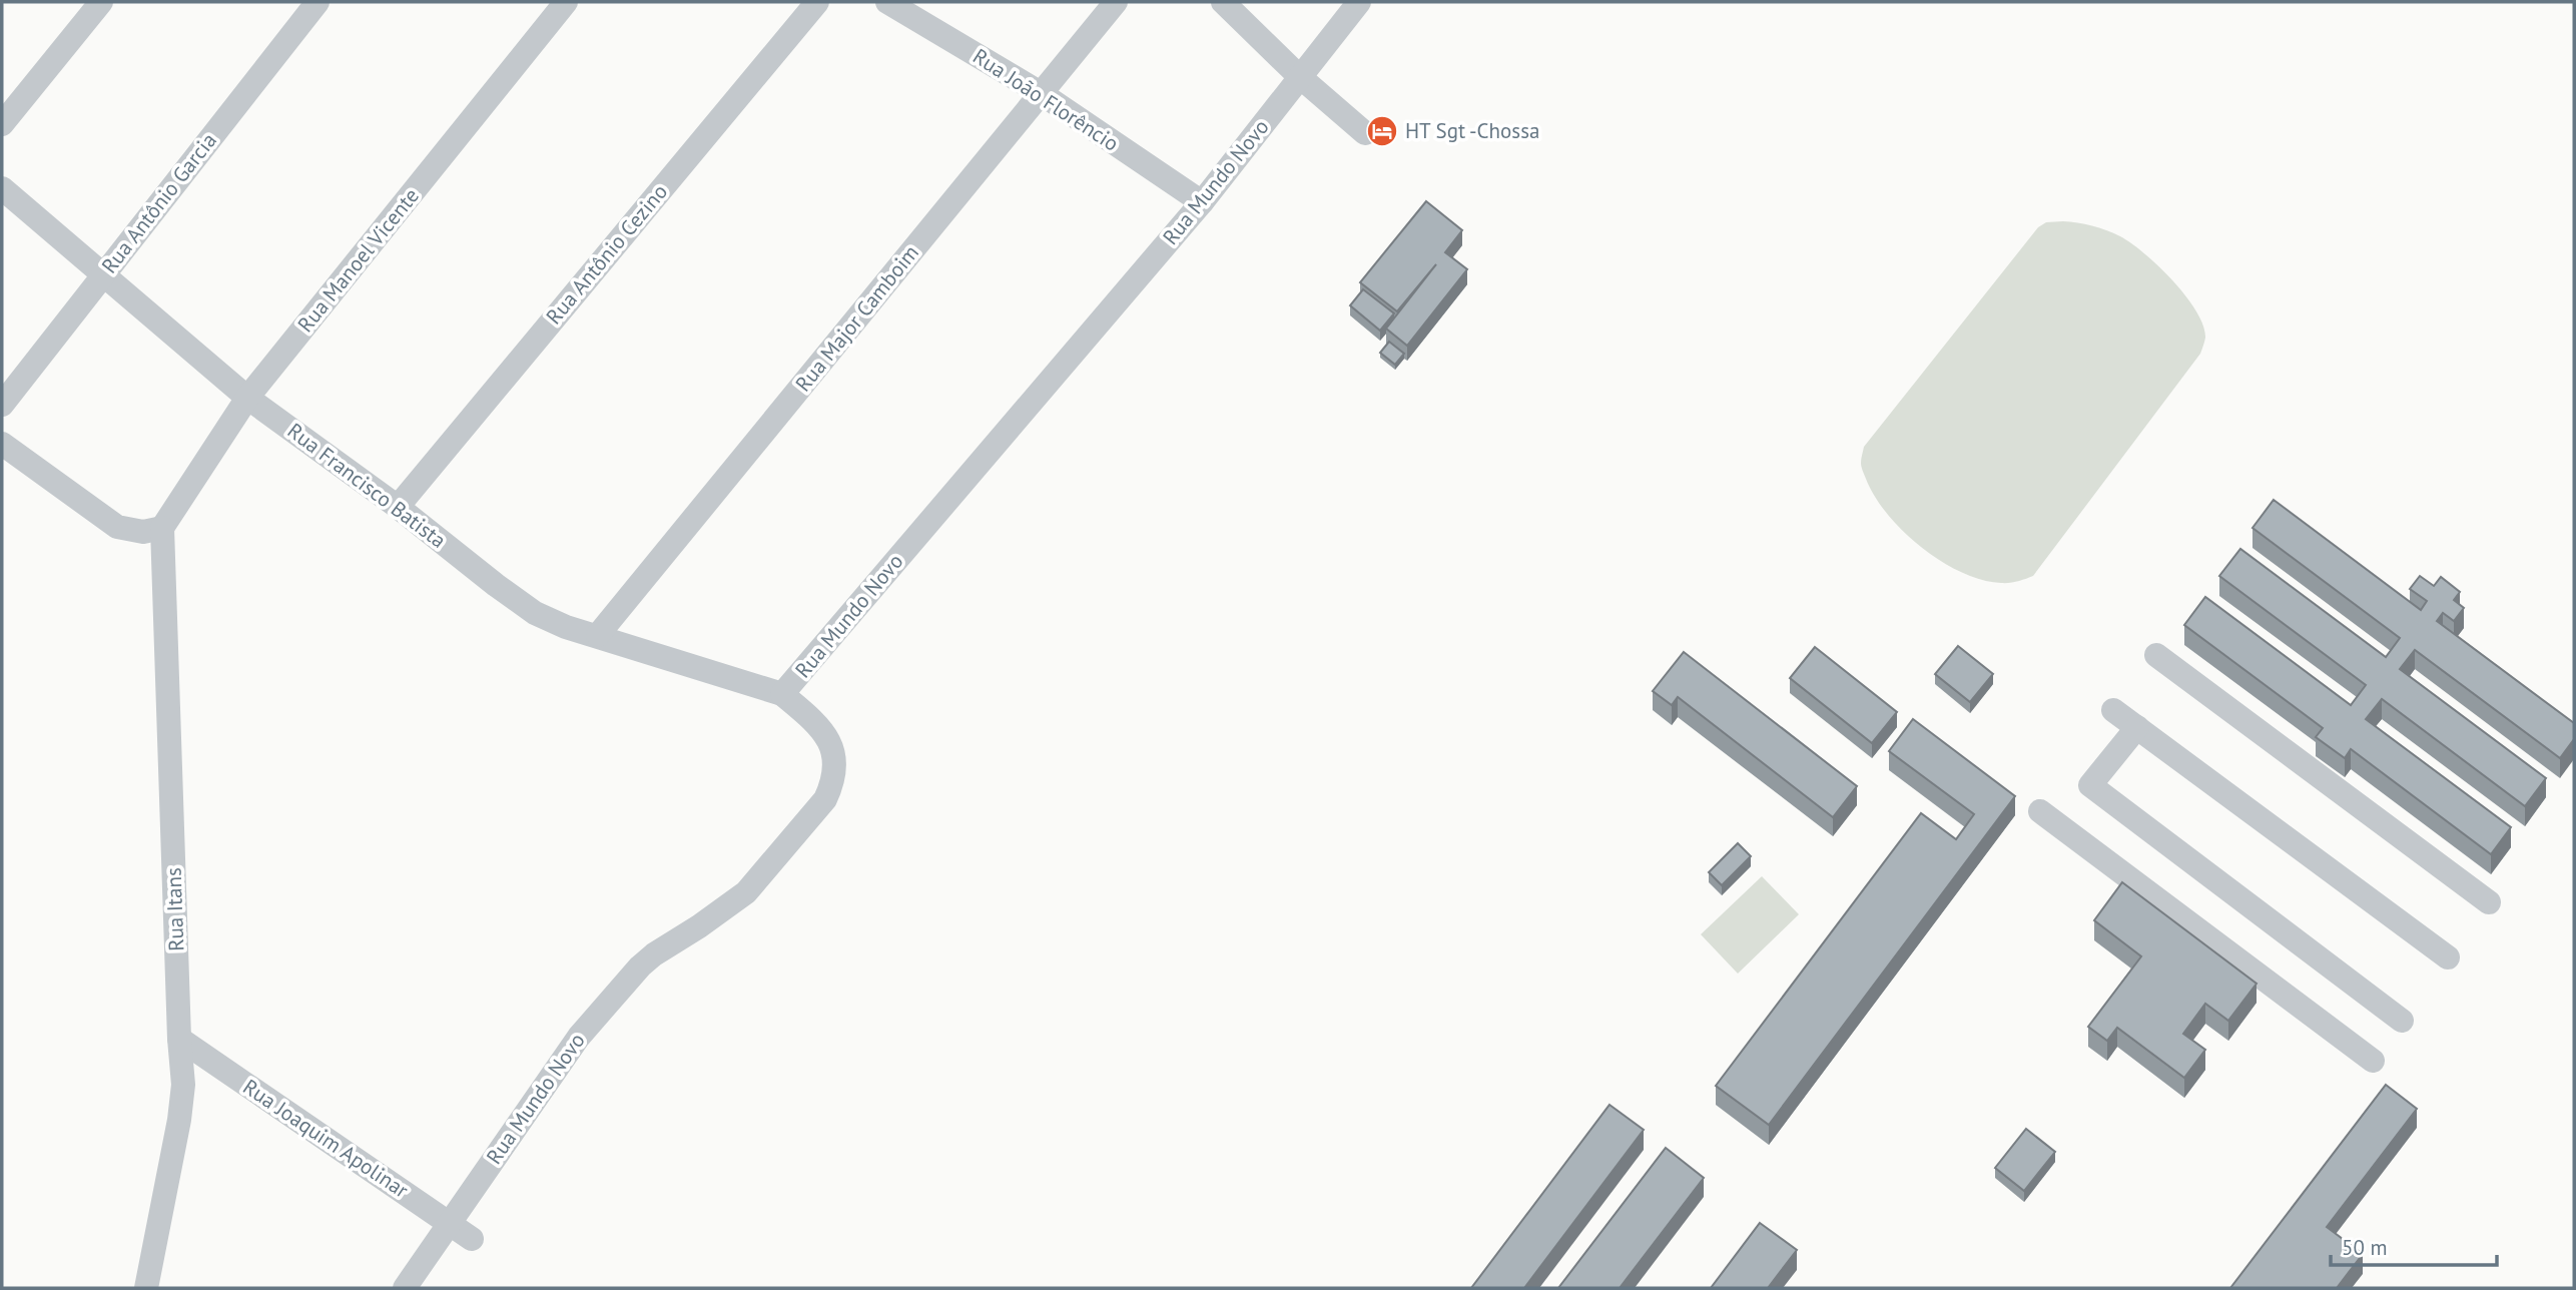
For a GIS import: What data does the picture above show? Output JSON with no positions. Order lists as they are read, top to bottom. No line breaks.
{"streets":{"street":["Rua João Florêncio","Rua Mundo Novo","Rua Antônio Garcia","Rua Antônio Cezino","Rua Manoel Vicente","Rua Major Camboim","Rua Francisco Batista","Rua Itans","Rua Joaquim Apolinar"]},"crossings":[["Rua João Florêncio","Rua Mundo Novo"],["Rua João Florêncio","Rua Major Camboim"],["Rua Mundo Novo","Rua Francisco Batista"],["Rua Mundo Novo","Rua Joaquim Apolinar"],["Rua Antônio Garcia","Rua Francisco Batista"],["Rua Antônio Cezino","Rua Francisco Batista"],["Rua Manoel Vicente","Rua Francisco Batista"],["Rua Manoel Vicente","Rua Itans"],["Rua Major Camboim","Rua Francisco Batista"],["Rua Itans","Rua Joaquim Apolinar"]],"places":{"hotel":["HT Sgt -Chossa"]},"scale_bar":"50 m"}
